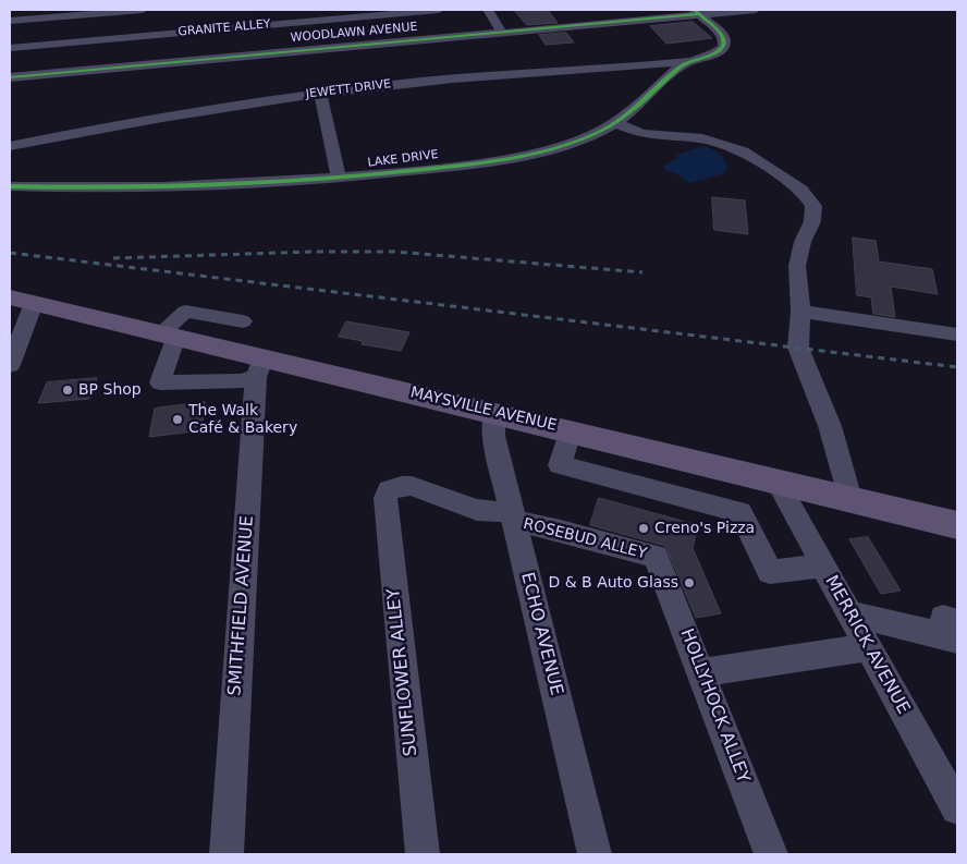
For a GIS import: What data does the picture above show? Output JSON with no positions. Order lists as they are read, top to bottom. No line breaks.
{"streets":{"main road":["MAYSVILLE AVENUE"],"street":["GRANITE ALLEY","WOODLAWN AVENUE","JEWETT DRIVE","LAKE DRIVE","ROSEBUD ALLEY","SMITHFIELD AVENUE","ECHO AVENUE","MERRICK AVENUE","SUNFLOWER ALLEY","HOLLYHOCK ALLEY"]},"crossings":[["WOODLAWN AVENUE","LAKE DRIVE"],["JEWETT DRIVE","LAKE DRIVE"],["MAYSVILLE AVENUE","SMITHFIELD AVENUE"],["MAYSVILLE AVENUE","ECHO AVENUE"],["MAYSVILLE AVENUE","MERRICK AVENUE"],["ROSEBUD ALLEY","ECHO AVENUE"],["ROSEBUD ALLEY","SUNFLOWER ALLEY"],["ROSEBUD ALLEY","HOLLYHOCK ALLEY"]],"places":["BP Shop","The Walk Café & Bakery","Creno's Pizza","D & B Auto Glass"]}
